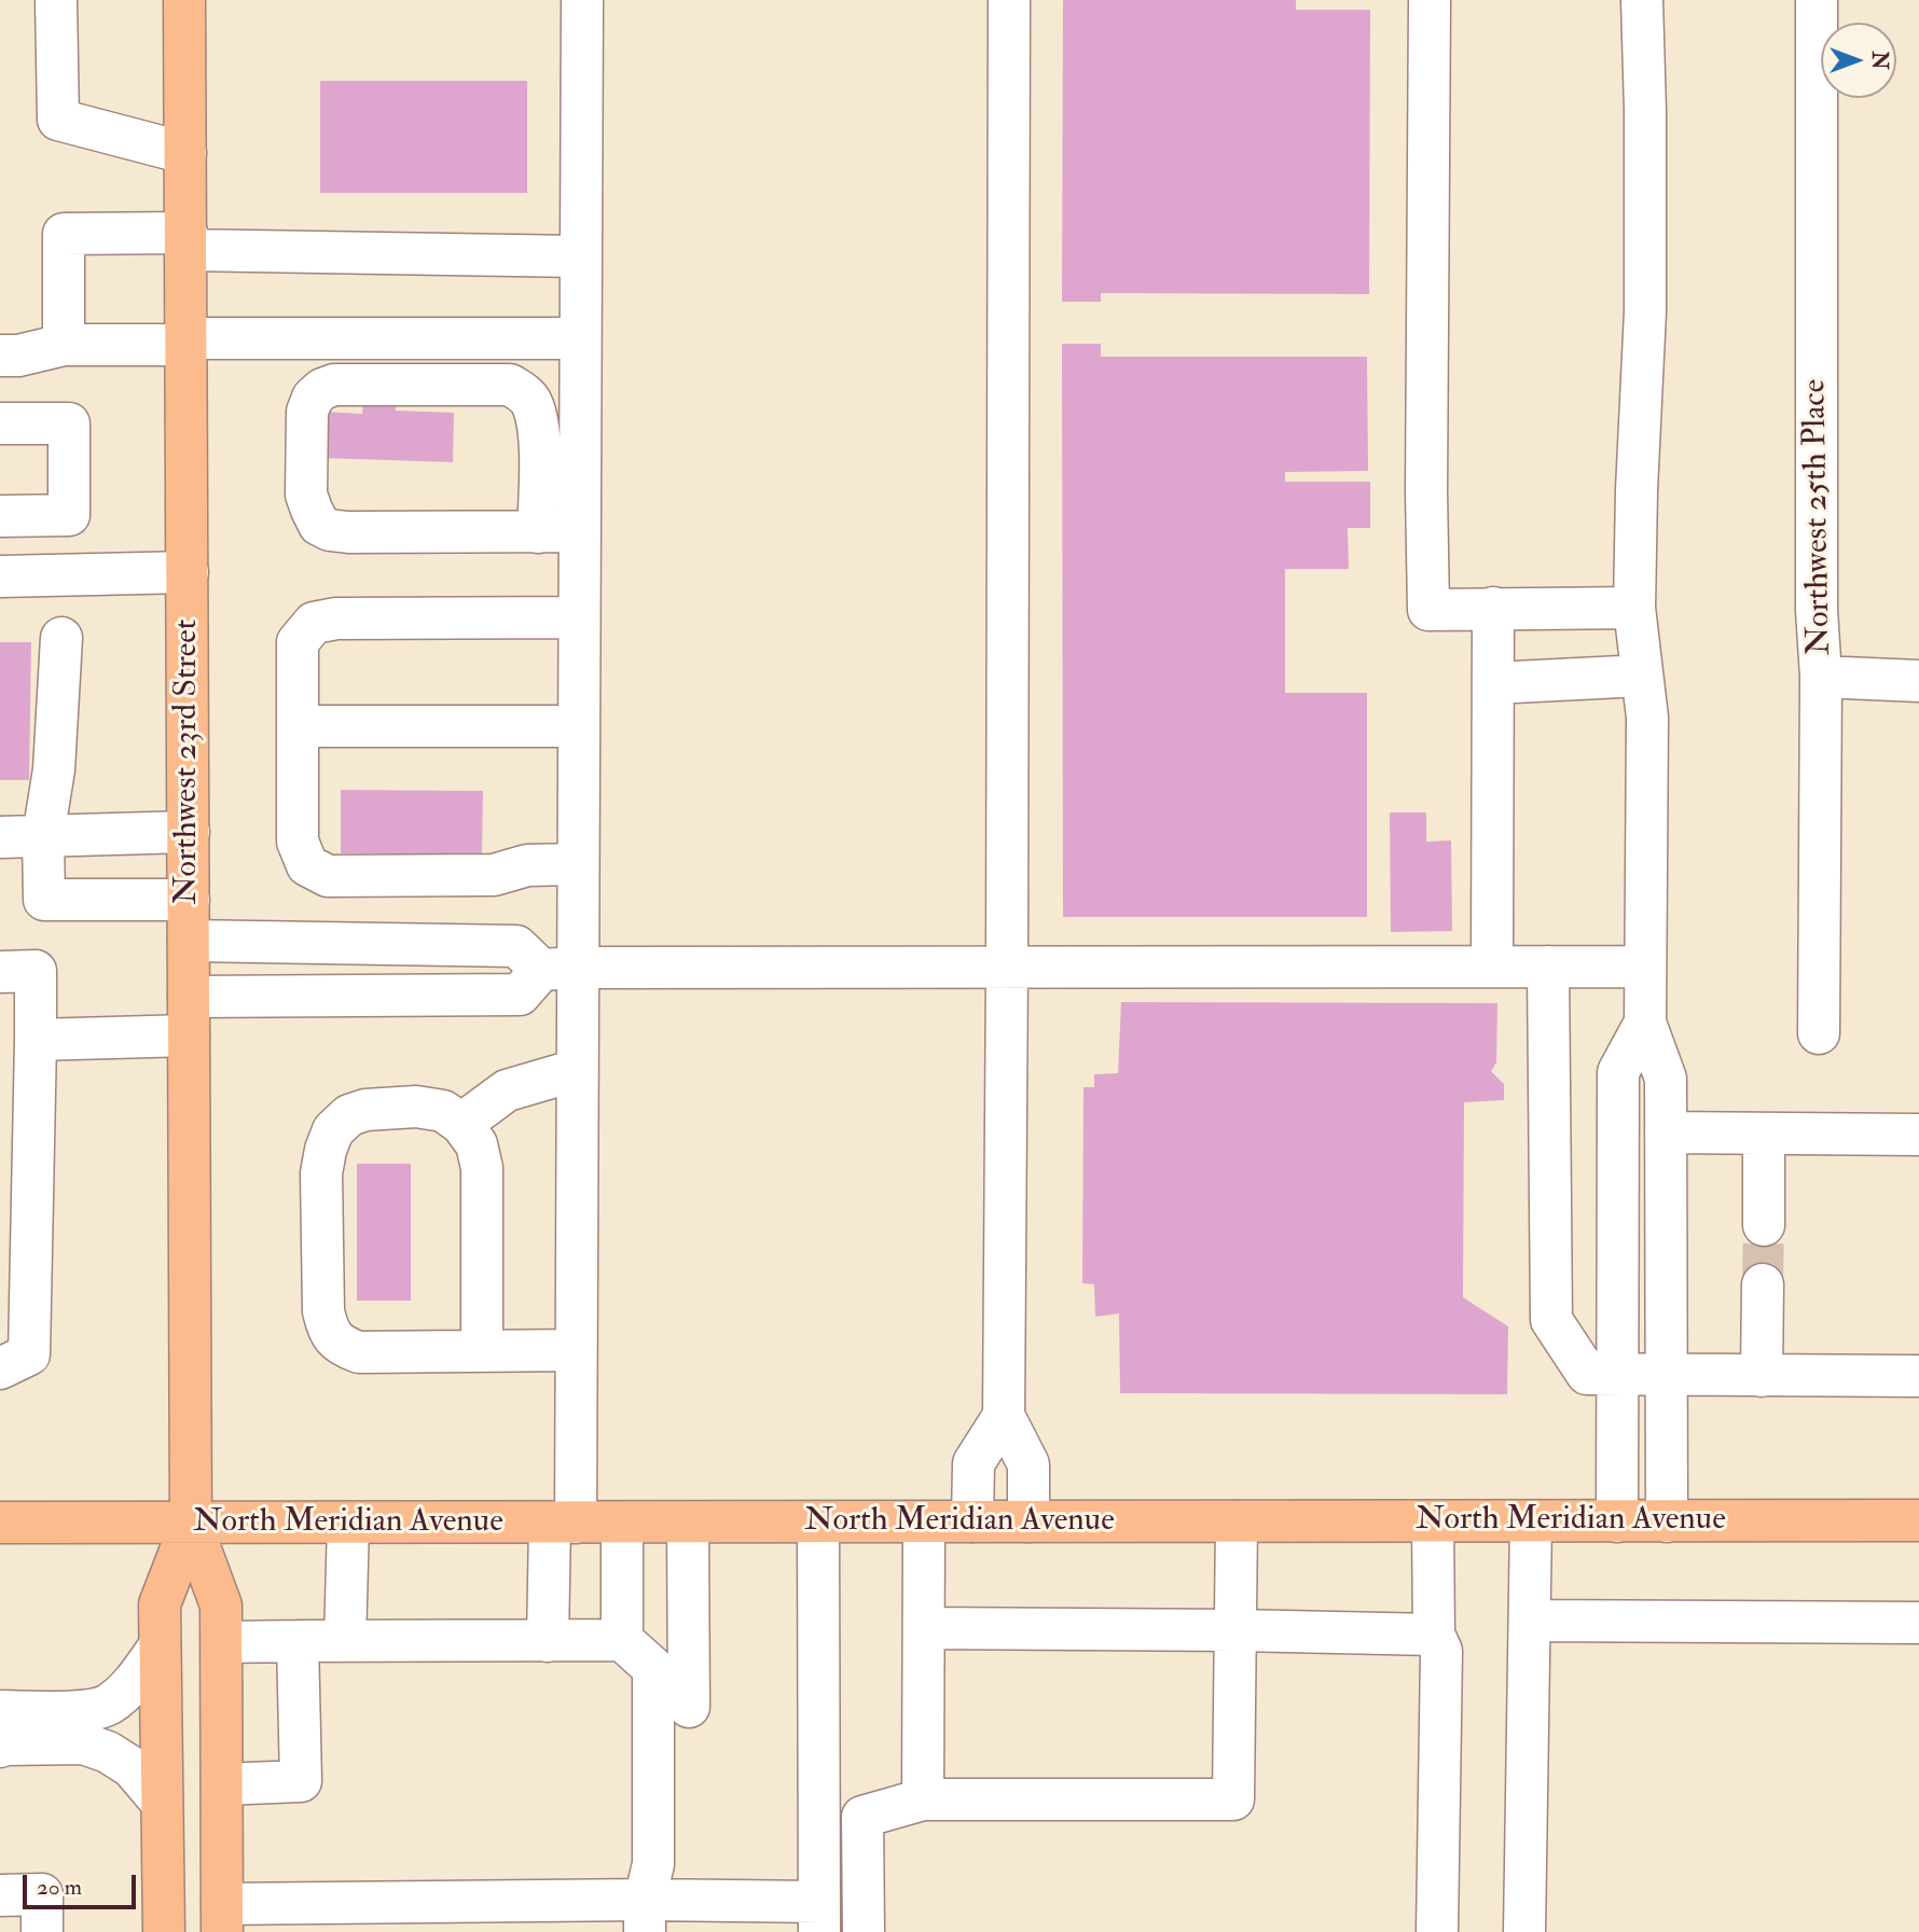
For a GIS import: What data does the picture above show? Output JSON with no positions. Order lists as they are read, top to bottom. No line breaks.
{"streets":{"main road":["Northwest 23rd Street","North Meridian Avenue"],"street":["Northwest 25th Place"]},"crossings":[["Northwest 23rd Street","North Meridian Avenue"]],"scale_bar":"20 m","north":"right"}
